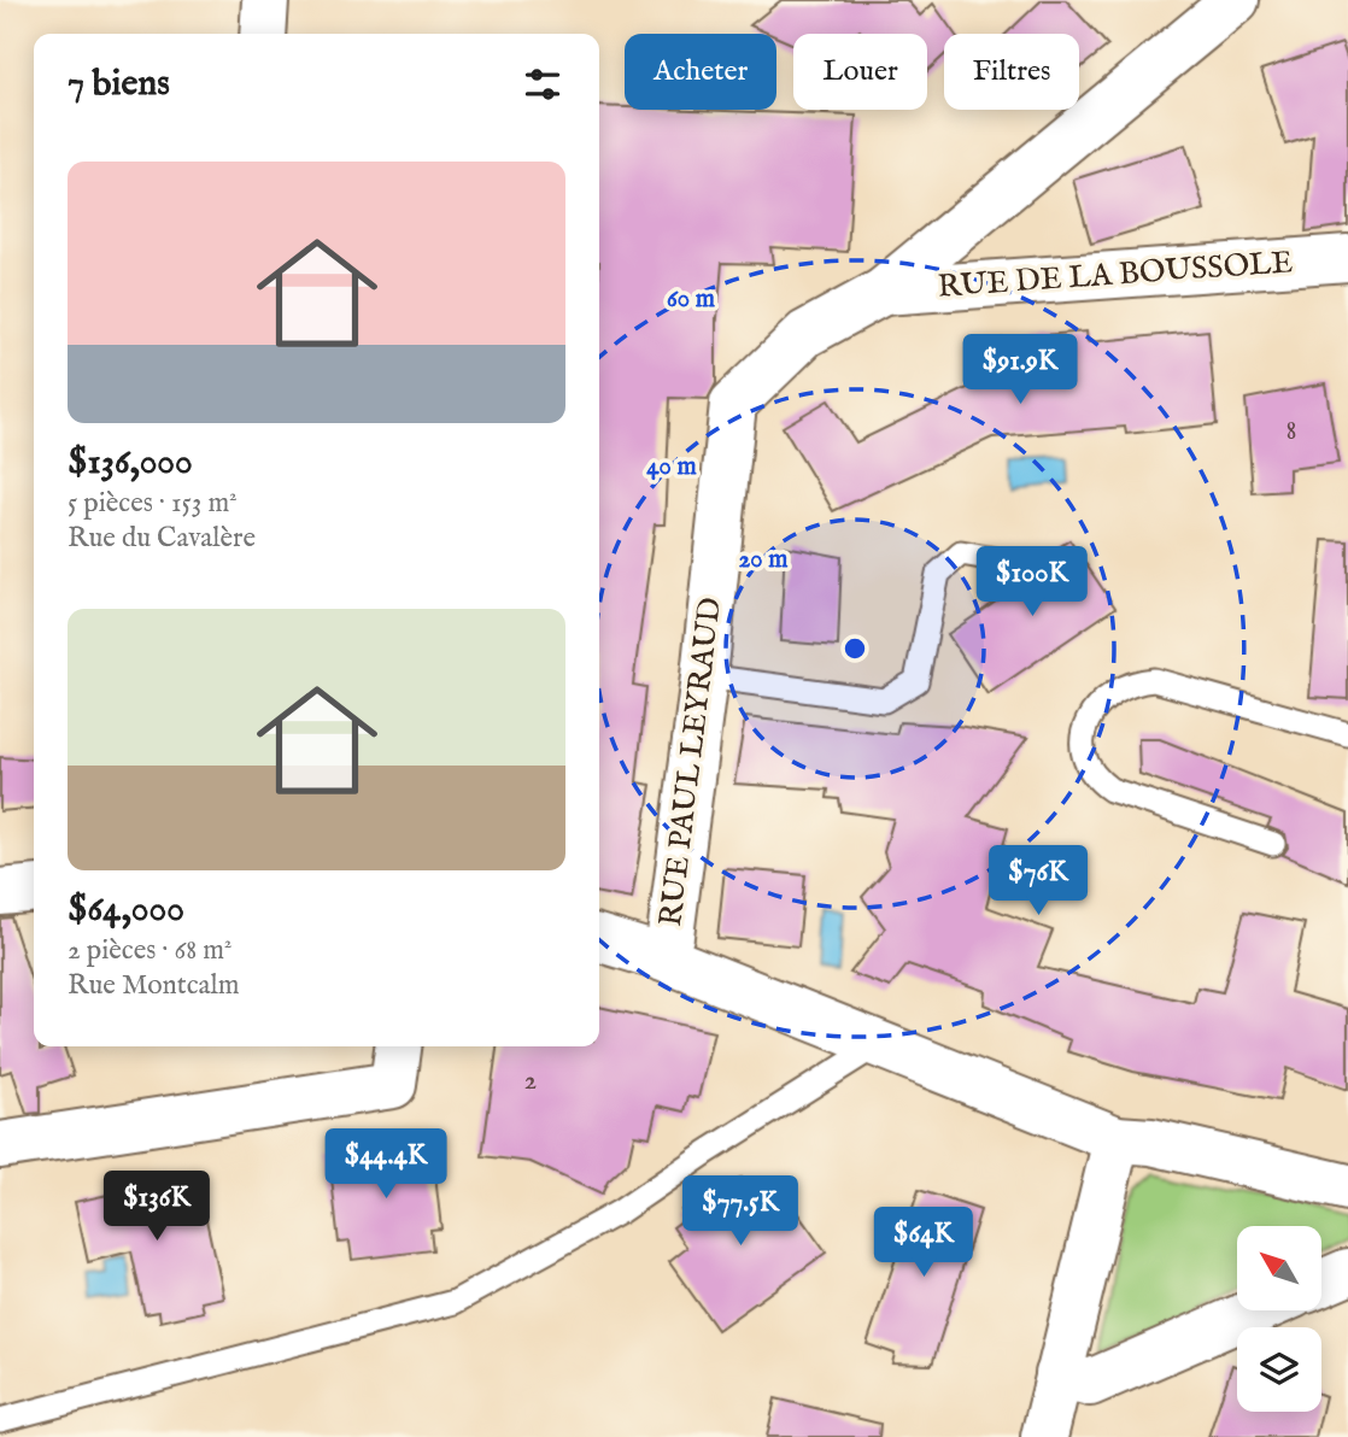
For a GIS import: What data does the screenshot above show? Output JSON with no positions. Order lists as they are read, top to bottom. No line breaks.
{"streets":{"street":["RUE DE LA BOUSSOLE","RUE PAUL LEYRAUD"]},"crossings":[["RUE DE LA BOUSSOLE","RUE PAUL LEYRAUD"]],"house_numbers":["8","2"],"north":"top left","page":{"chip":["Acheter","Louer","Filtres"],"heading":"7 biens","list":[{"name":"$136,000","note":"5 pièces · 153 m² · Rue du Cavalère"},{"name":"$64,000","note":"2 pièces · 68 m² · Rue Montcalm"}],"price":["$91.9K","$100K","$76K","$44.4K","$136K","$77.5K","$64K"]},"rings":["60 m","40 m","20 m"]}
